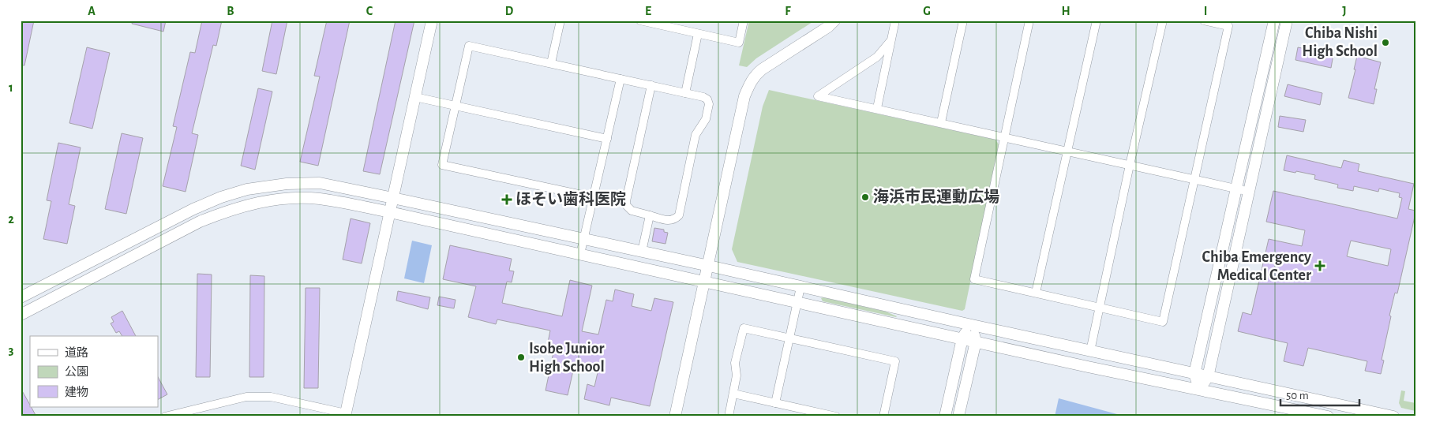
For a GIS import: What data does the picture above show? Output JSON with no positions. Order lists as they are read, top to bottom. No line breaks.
{"places":{"other":["Chiba Nishi High School","海浜市民運動広場","Isobe Junior High School"],"health":["ほそい歯科医院","Chiba Emergency Medical Center"]},"legend":["道路","公園","建物"],"scale_bar":"50 m","grid":{"columns":["A","B","C","D","E","F","G","H","I","J"],"rows":["1","2","3"]}}
